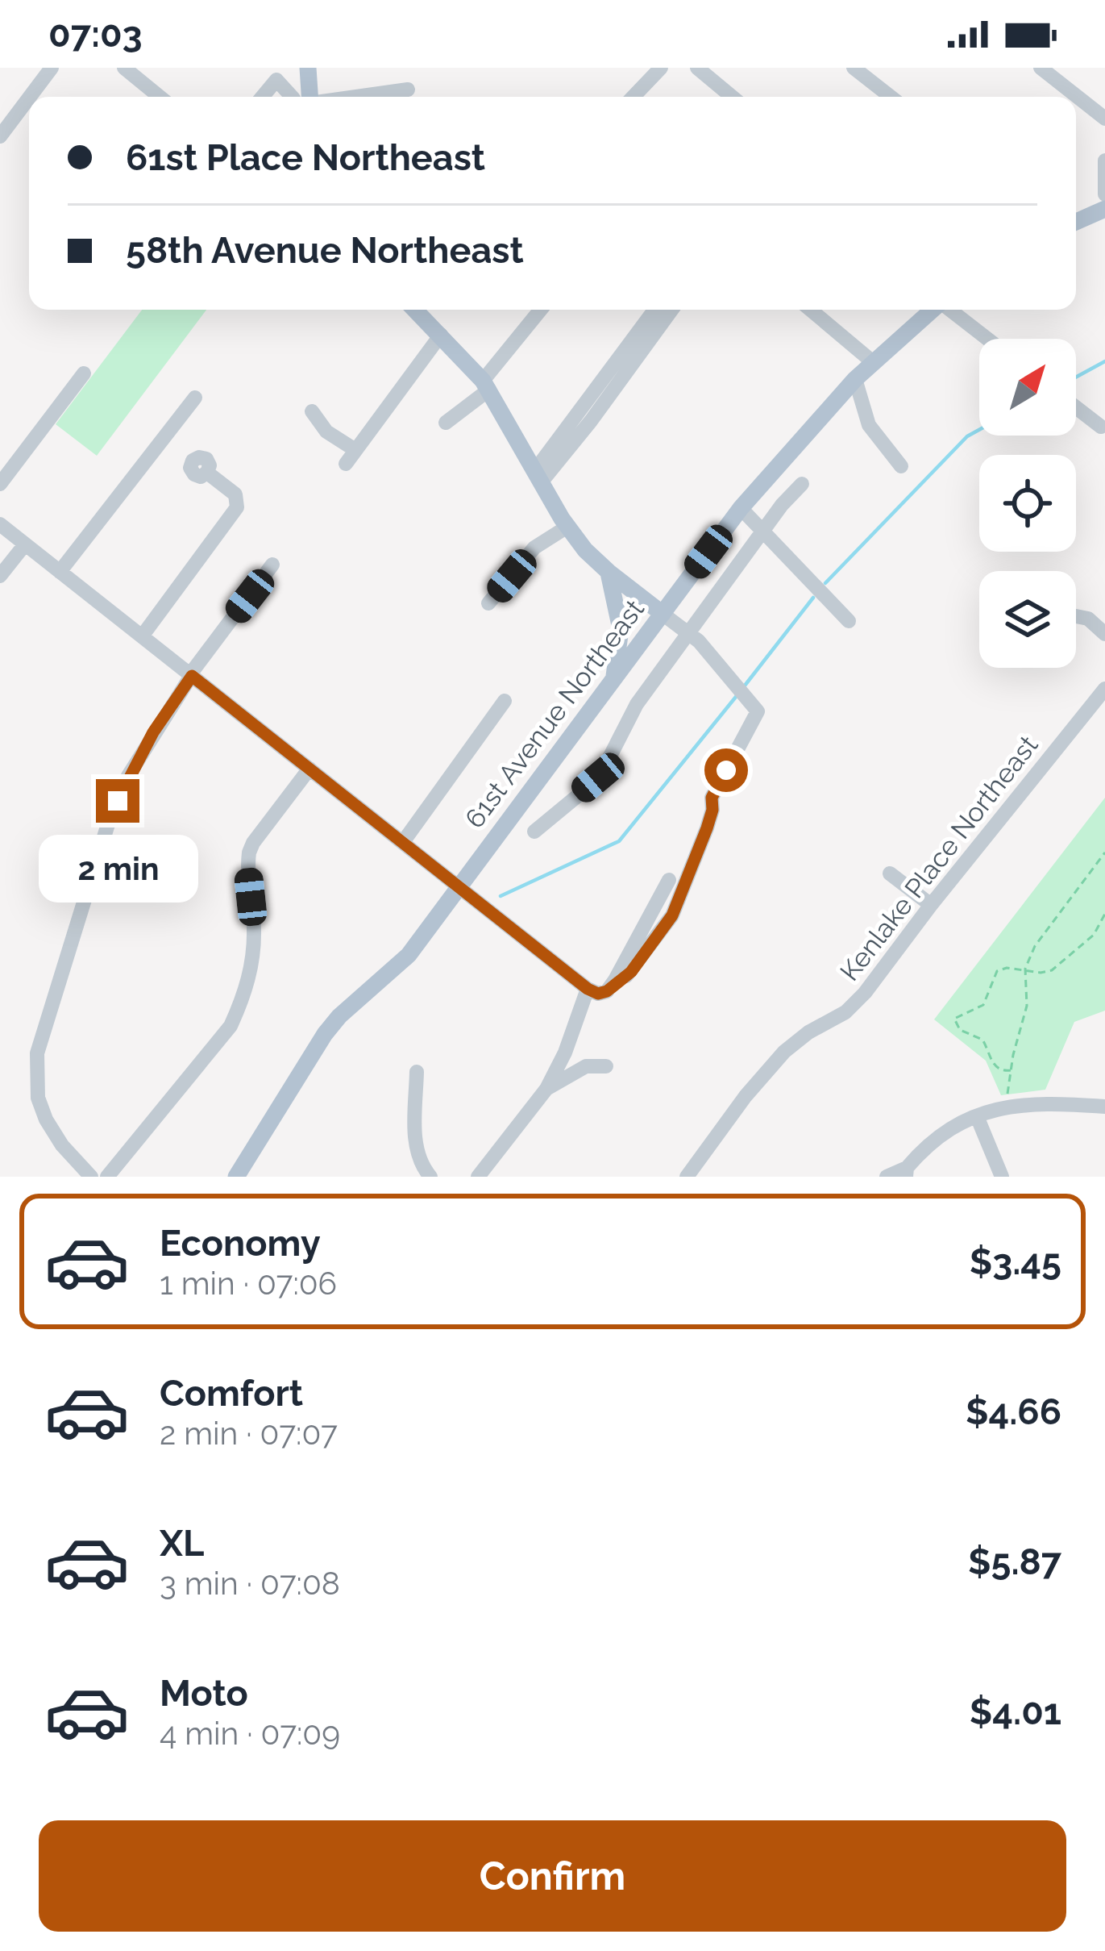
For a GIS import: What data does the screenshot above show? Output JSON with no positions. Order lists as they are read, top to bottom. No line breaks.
{"streets":{"main road":["61st Avenue Northeast"],"street":["Kenlake Place Northeast"]},"north":"top right","page":{"status":"07:03","banner":["61st Place Northeast","58th Avenue Northeast"],"bubble":"2 min","list":[{"name":"Economy","note":"1 min · 07:06","value":"$3.45"},{"name":"Comfort","note":"2 min · 07:07","value":"$4.66"},{"name":"XL","note":"3 min · 07:08","value":"$5.87"},{"name":"Moto","note":"4 min · 07:09","value":"$4.01"}],"buttons":"Confirm"}}
